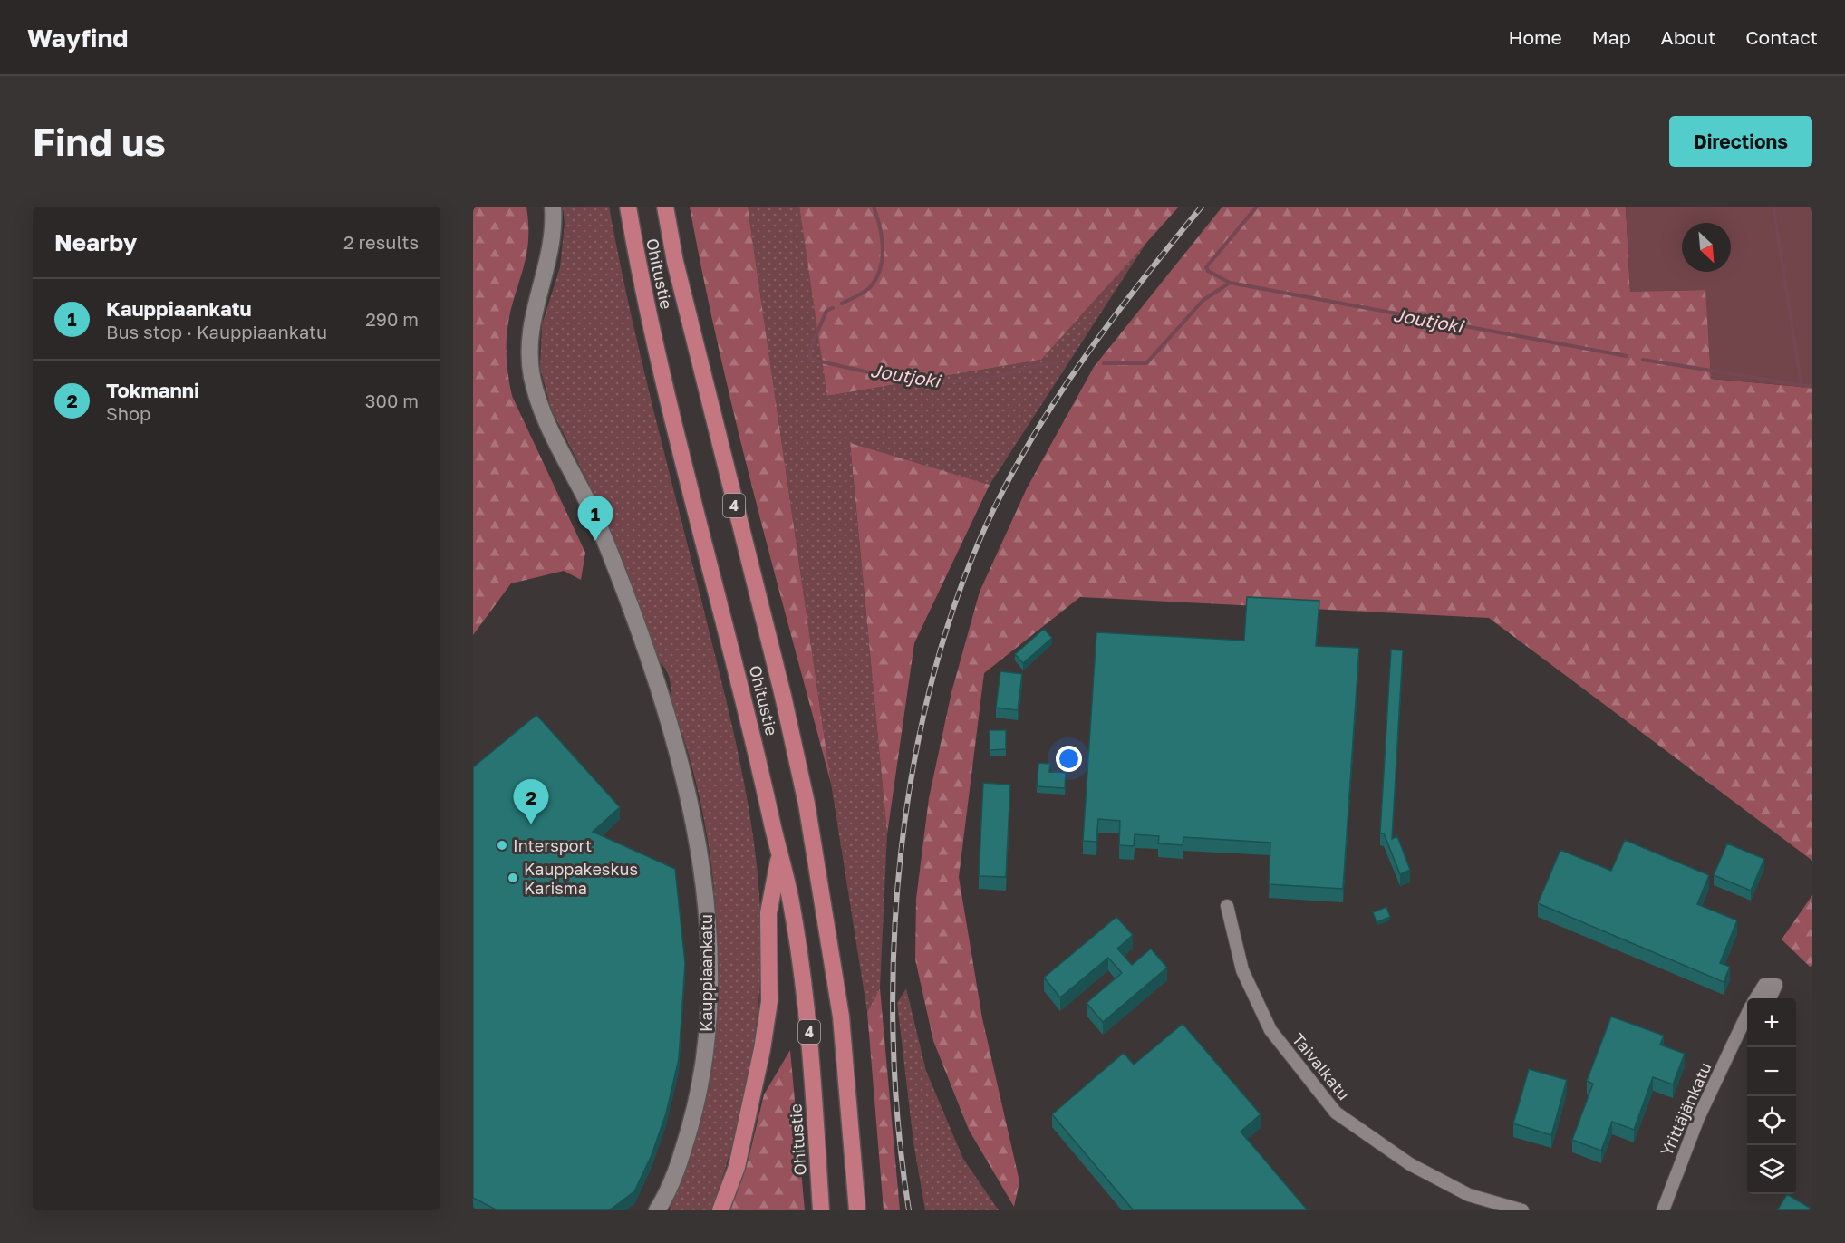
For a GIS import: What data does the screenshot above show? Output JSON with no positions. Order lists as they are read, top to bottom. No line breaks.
{"streets":{"highway":["Ohitustie","4"],"street":["Kauppiaankatu","Taivalkatu","Yrittäjänkatu"]},"water":["Joutjoki"],"places":["Intersport","Kauppakeskus Karisma"],"north":"bottom right","page":{"header":"Wayfind","nav":["Home","Map","About","Contact"],"buttons":"Directions","title":"Find us","heading":["Nearby","2 results"],"list":[{"mark":"1","name":"Kauppiaankatu","note":"Bus stop · Kauppiaankatu","value":"290 m"},{"mark":"2","name":"Tokmanni","note":"Shop","value":"300 m"}],"pins":["1","2"],"map_buttons":["+","−"]}}
